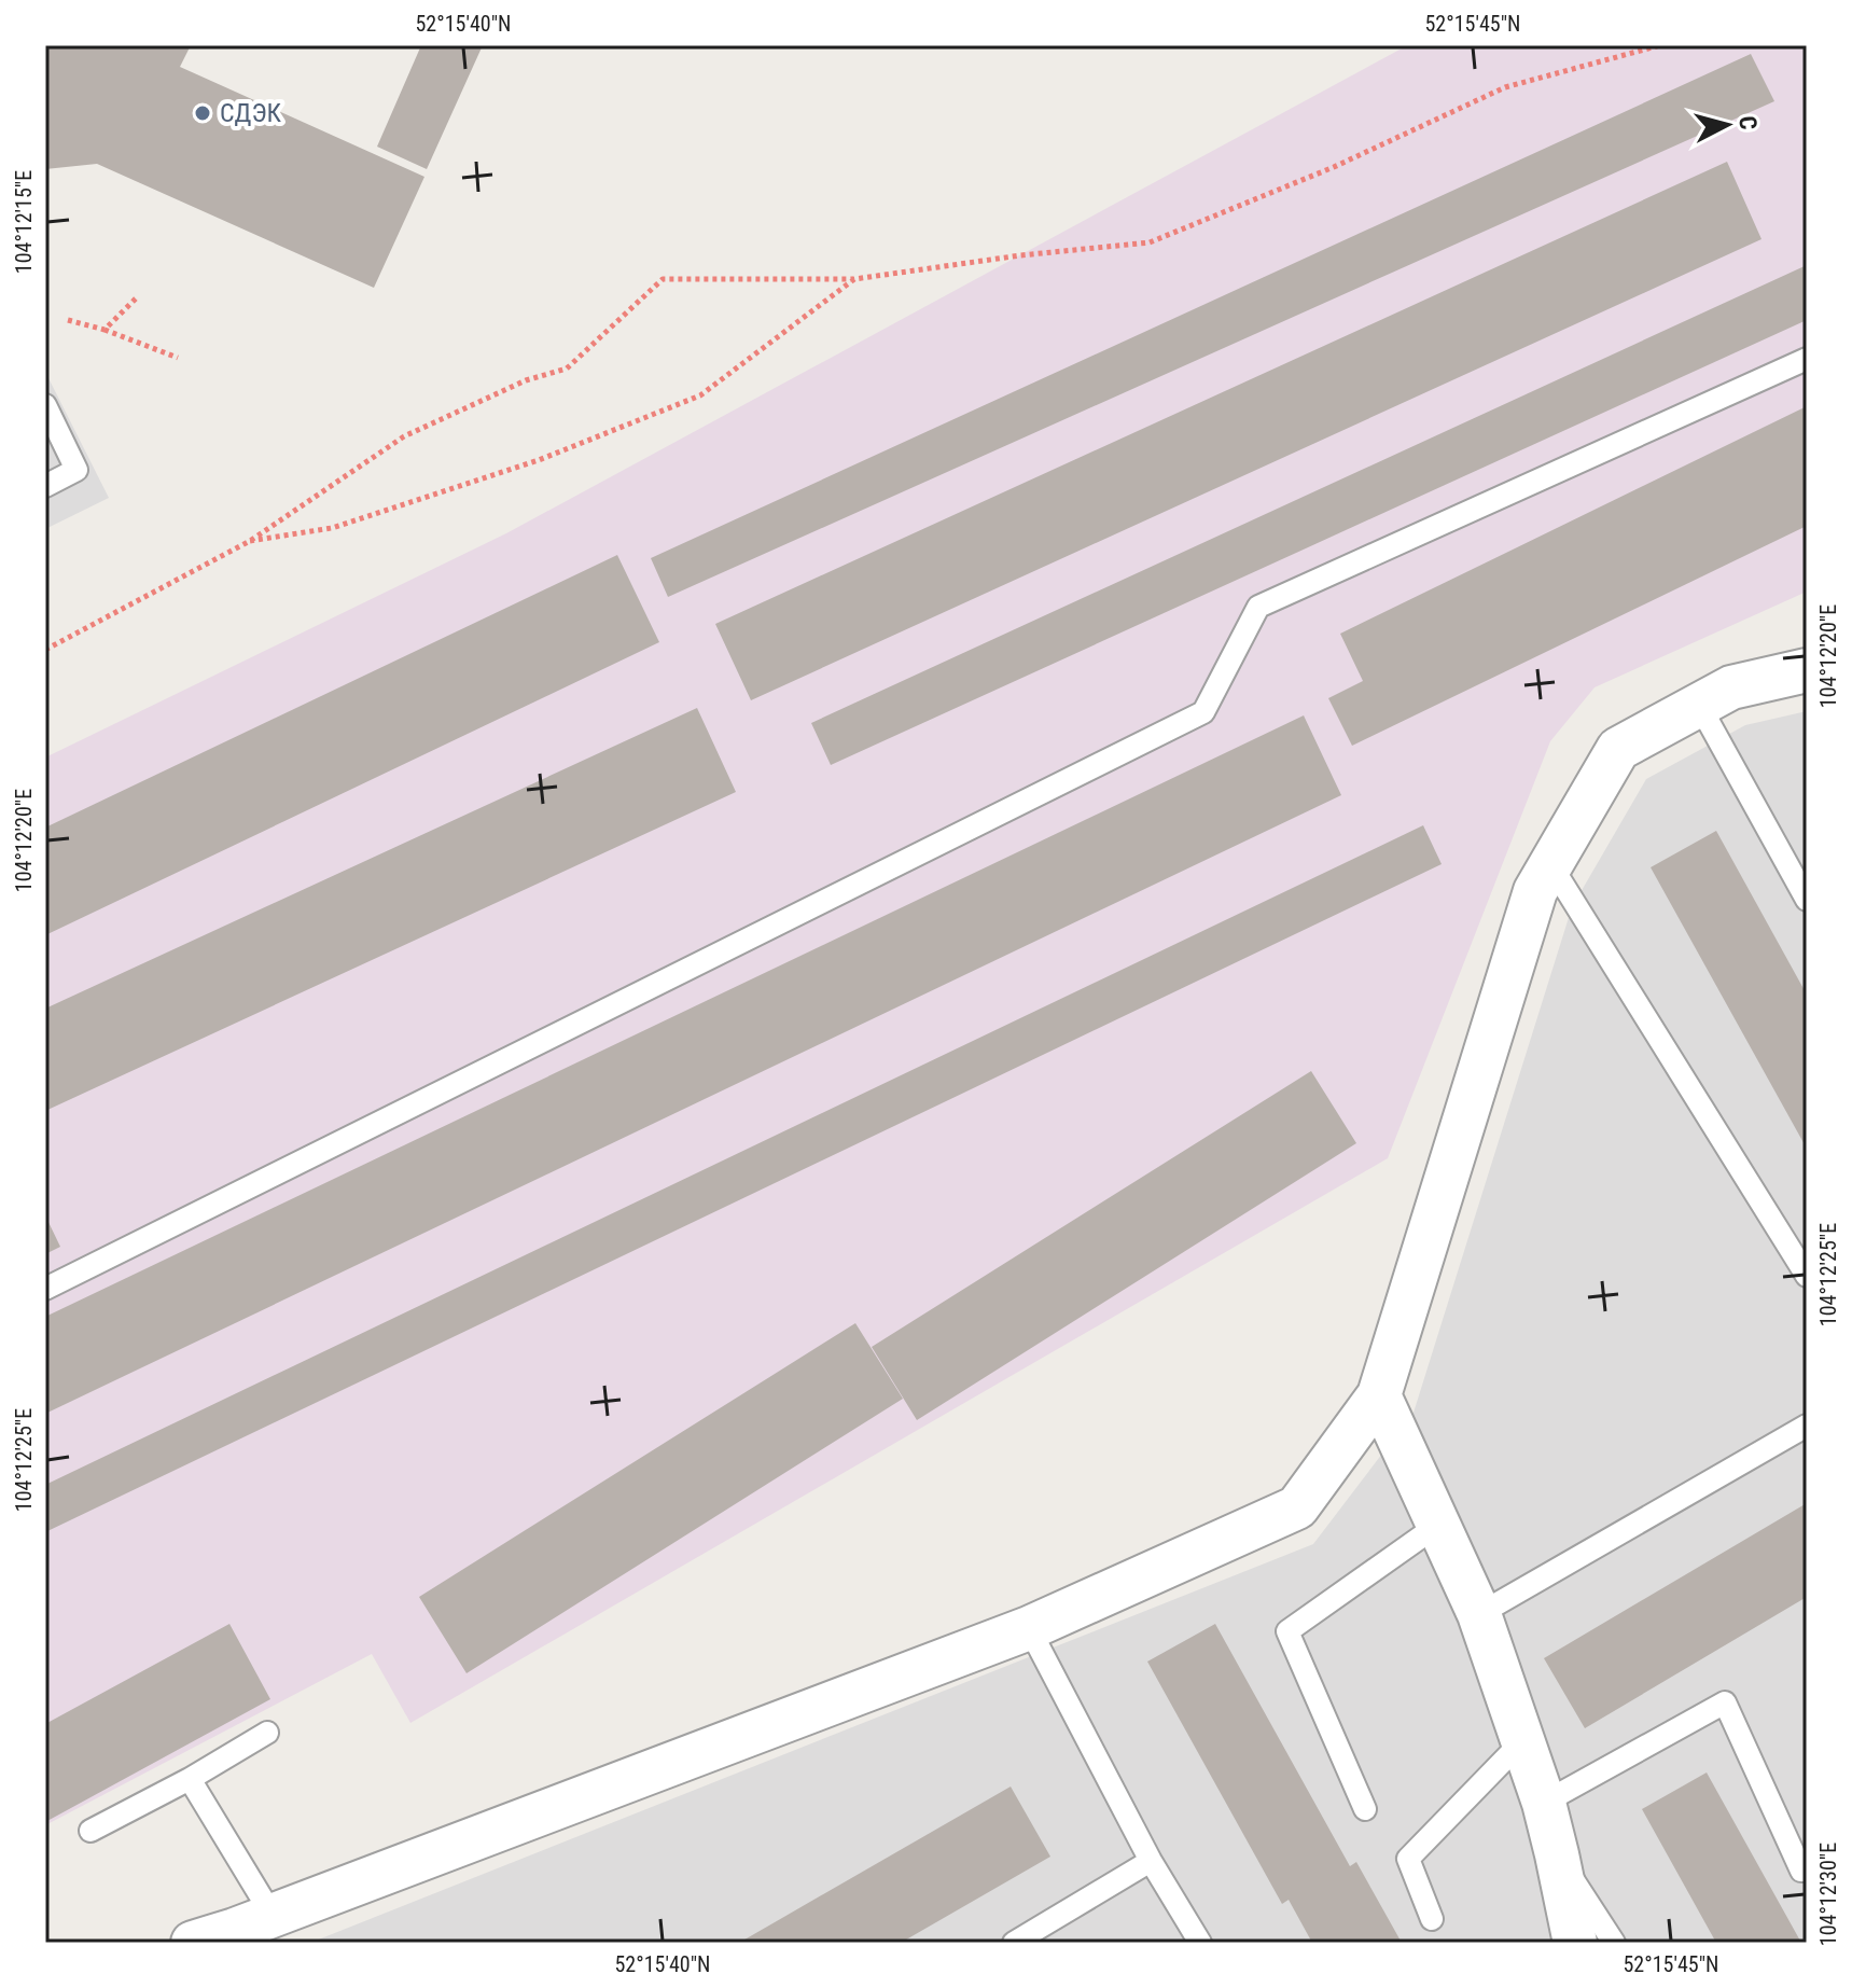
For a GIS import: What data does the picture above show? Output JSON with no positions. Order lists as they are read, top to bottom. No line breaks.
{"places":["СДЭК"],"north":"right","coordinates":["52°15'40\"N","52°15'45\"N","104°12'15\"E","104°12'20\"E","104°12'25\"E","104°12'30\"E"]}
